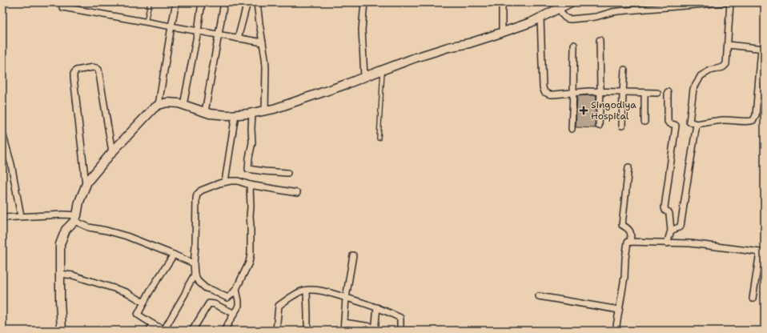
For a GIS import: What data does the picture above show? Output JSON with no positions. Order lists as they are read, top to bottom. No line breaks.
{"places":{"health":["Singodiya Hospital"]}}
